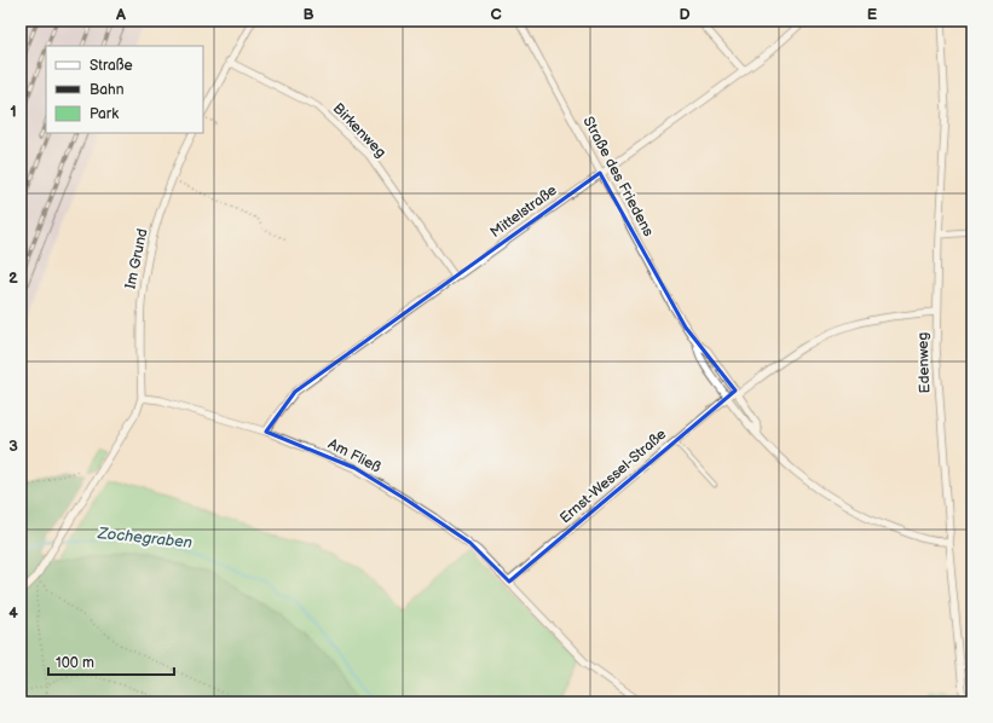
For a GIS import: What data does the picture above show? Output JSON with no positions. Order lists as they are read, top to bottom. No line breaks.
{"streets":{"street":["Birkenweg","Straße des Friedens","Mittelstraße","Im Grund","Edenweg","Am Fließ","Ernst-Wessel-Straße"]},"crossings":[["Birkenweg","Mittelstraße"],["Straße des Friedens","Mittelstraße"],["Straße des Friedens","Edenweg"],["Straße des Friedens","Ernst-Wessel-Straße"],["Mittelstraße","Am Fließ"],["Im Grund","Am Fließ"],["Edenweg","Ernst-Wessel-Straße"],["Am Fließ","Ernst-Wessel-Straße"]],"water":["Zochegraben"],"legend":["Straße","Bahn","Park"],"scale_bar":"100 m","grid":{"columns":["A","B","C","D","E"],"rows":["1","2","3","4"]}}
